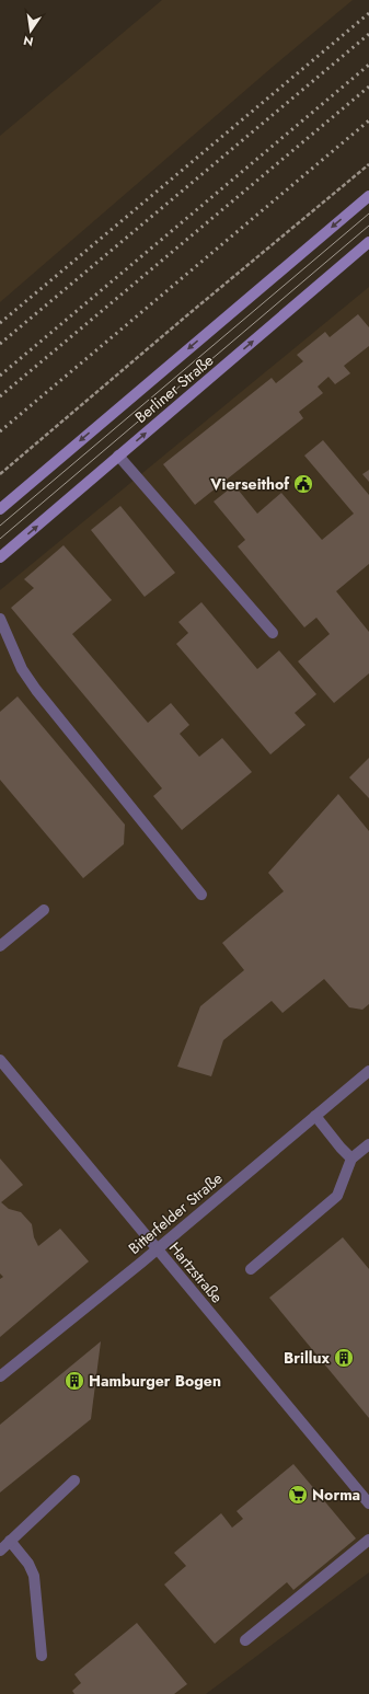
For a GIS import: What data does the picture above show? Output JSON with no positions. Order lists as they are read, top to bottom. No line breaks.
{"streets":{"main road":["Berliner Straße"],"street":["Bitterfelder Straße","Hartzstraße"]},"crossings":[["Bitterfelder Straße","Hartzstraße"]],"places":{"public building":["Vierseithof"],"building":["Brillux","Hamburger Bogen"],"supermarket":["Norma"]},"north":"bottom"}
